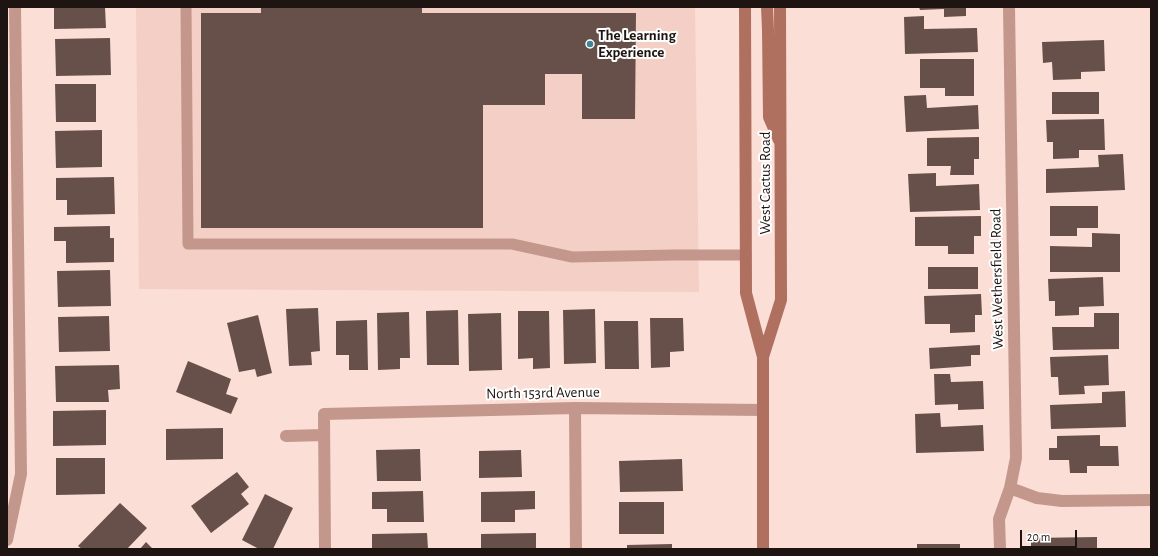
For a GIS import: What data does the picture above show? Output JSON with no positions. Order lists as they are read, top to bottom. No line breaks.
{"streets":{"main road":["West Cactus Road"],"street":["West Wethersfield Road","North 153rd Avenue"]},"crossings":[["West Cactus Road","North 153rd Avenue"]],"places":["The Learning Experience"],"scale_bar":"20 m"}
